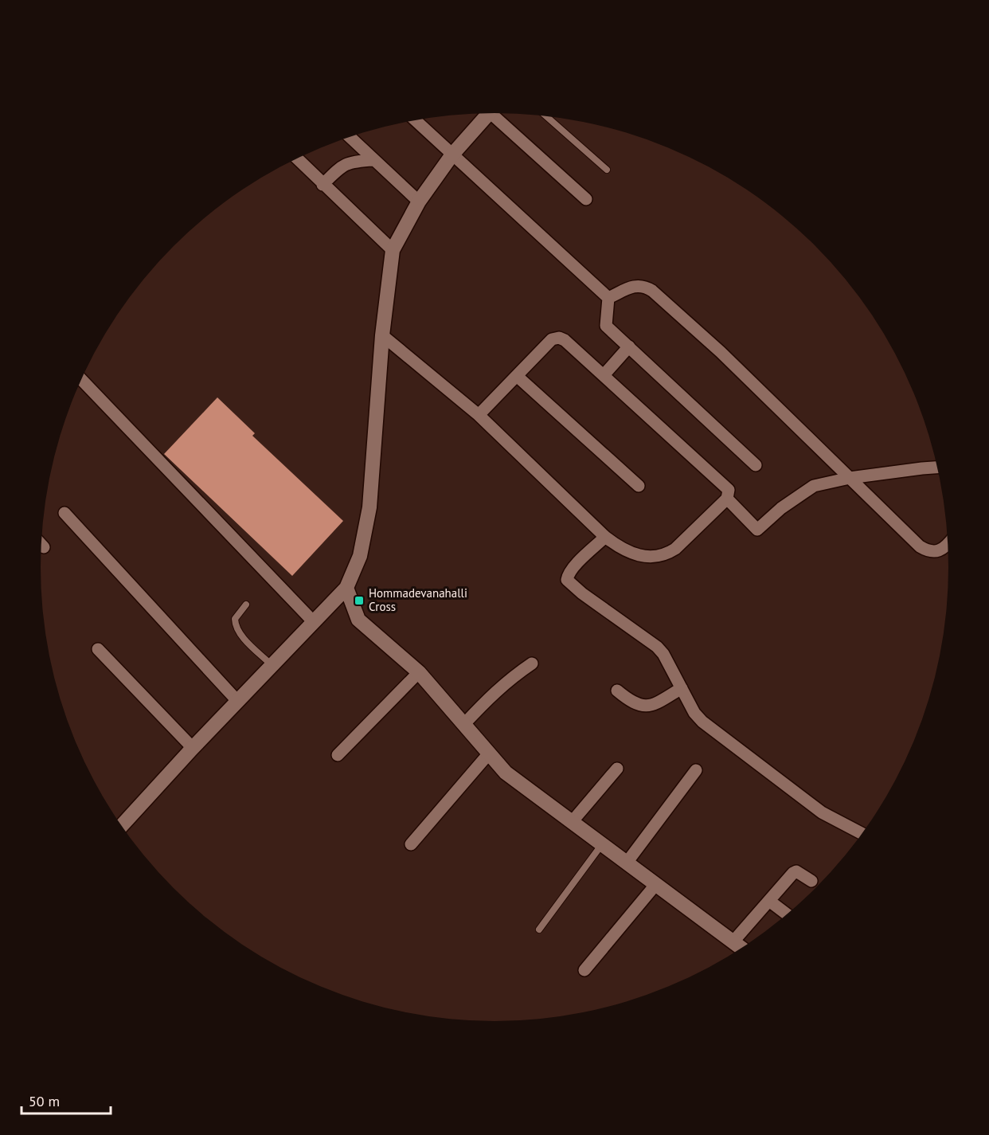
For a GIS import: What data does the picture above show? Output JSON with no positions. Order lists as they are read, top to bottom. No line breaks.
{"places":{"transit":["Hommadevanahalli Cross"]},"scale_bar":"50 m"}
